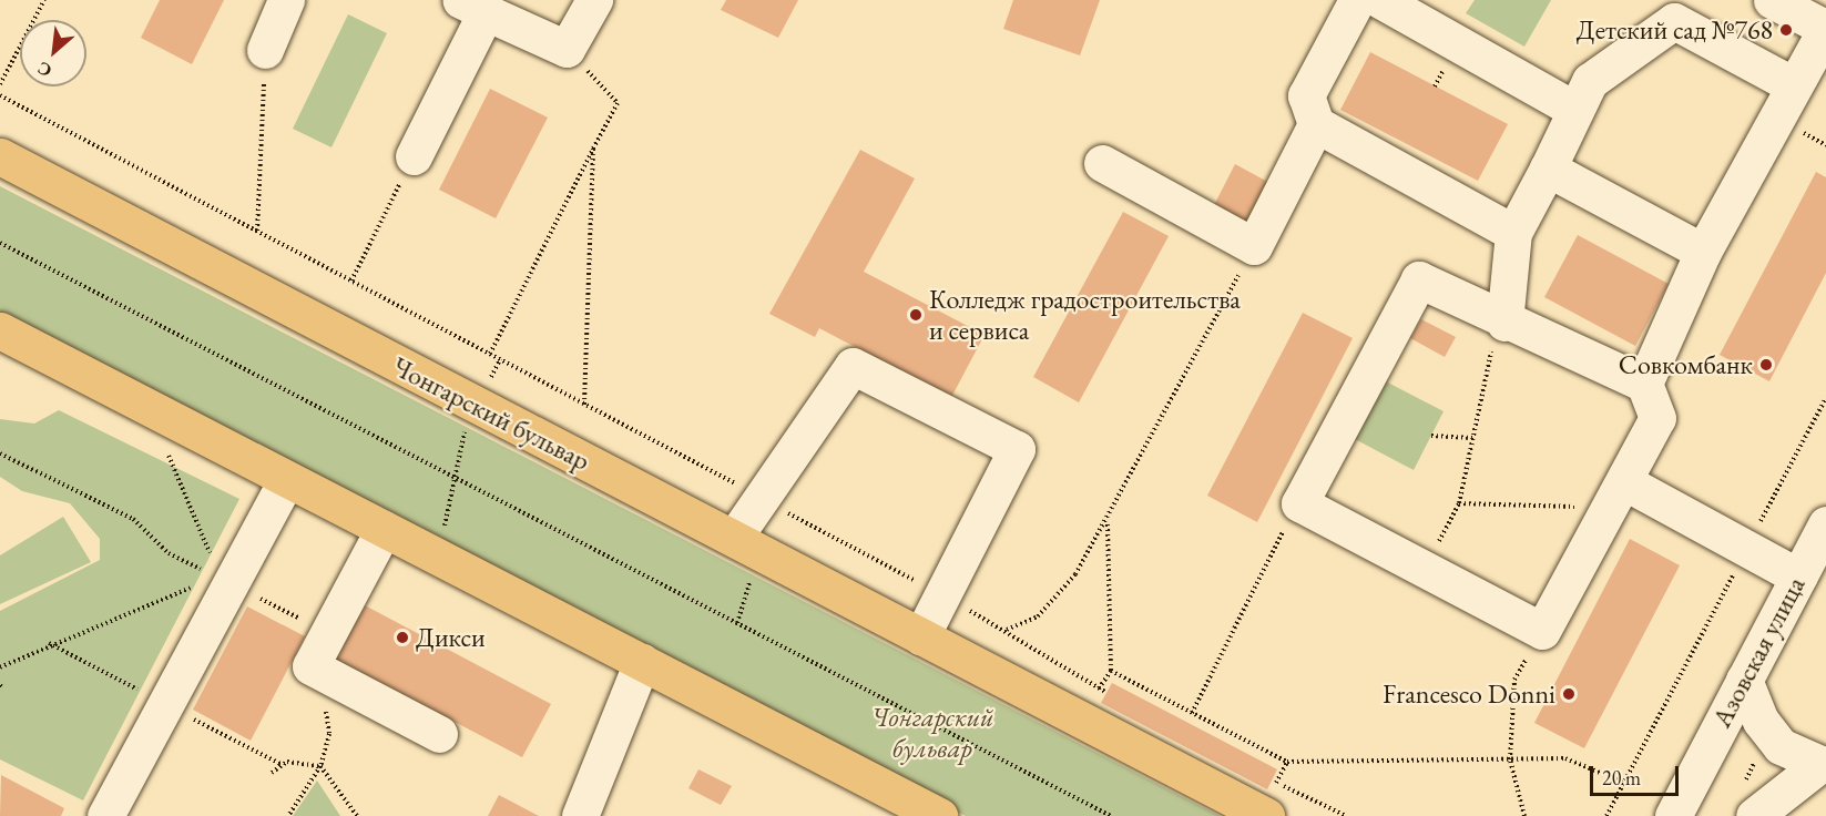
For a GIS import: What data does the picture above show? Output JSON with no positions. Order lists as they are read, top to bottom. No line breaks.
{"streets":{"main road":["Чонгарский бульвар"],"street":["Азовская улица"]},"parks":["Чонгарский бульвар"],"places":["Детский сад №768","Колледж градостроительства и сервиса","Совкомбанк","Дикси","Francesco Donni"],"scale_bar":"20 m","north":"bottom left"}
